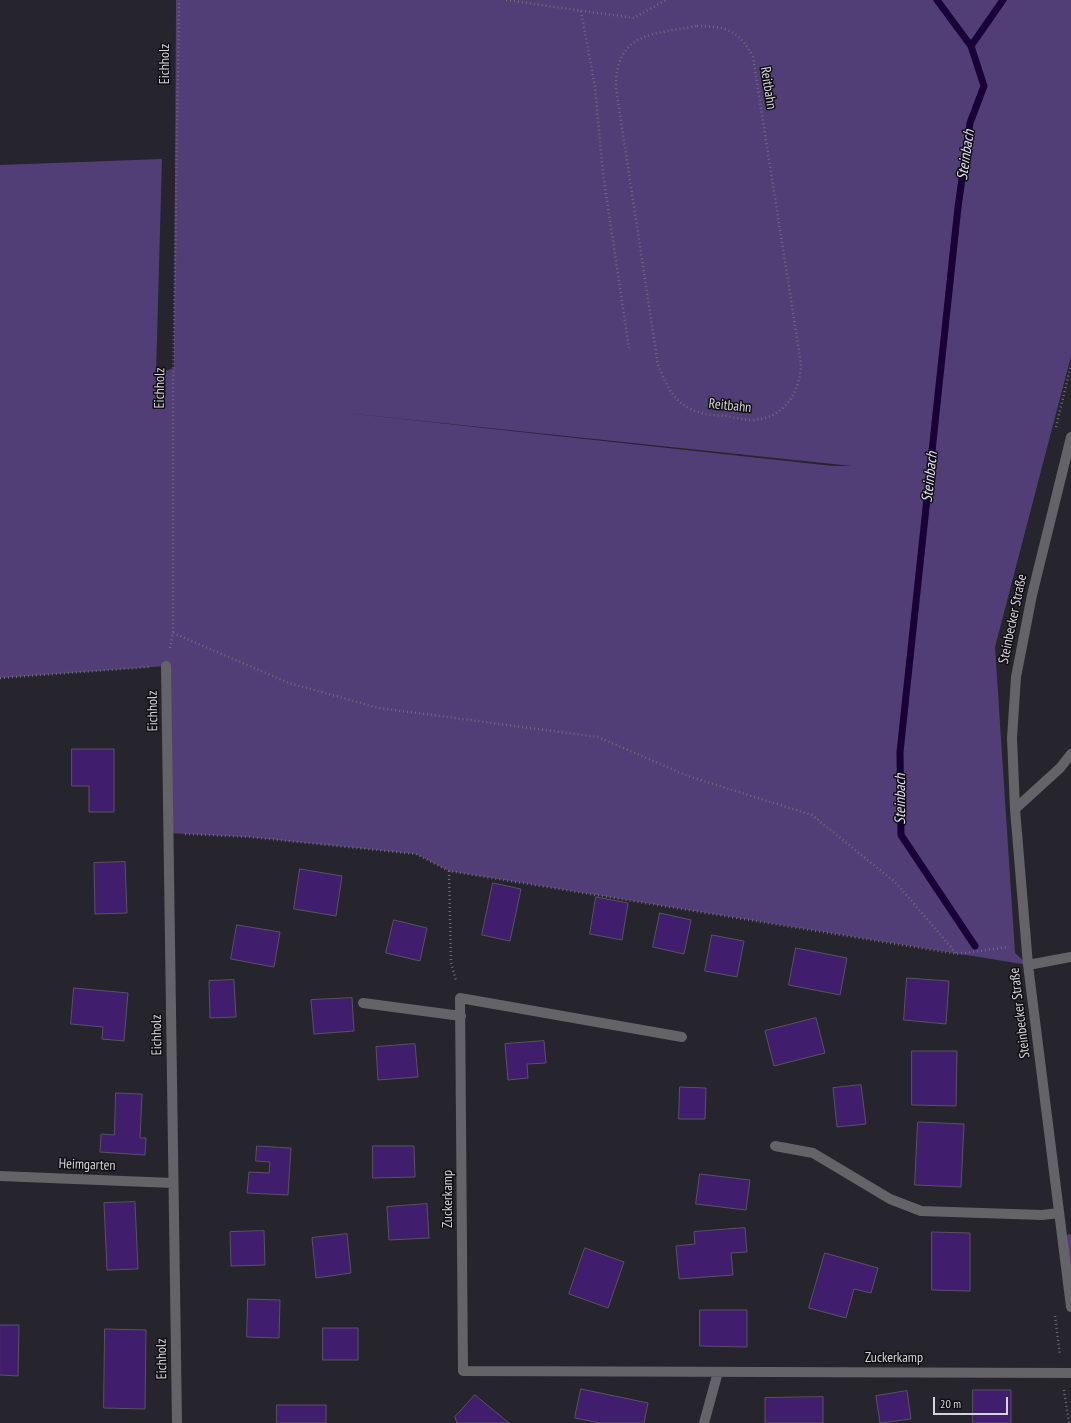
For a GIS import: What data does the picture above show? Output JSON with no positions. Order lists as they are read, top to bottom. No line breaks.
{"streets":{"street":["Eichholz","Steinbecker Straße","Heimgarten","Zuckerkamp"],"path":["Reitbahn"]},"crossings":[["Eichholz","Heimgarten"]],"water":["Steinbach"],"scale_bar":"20 m"}
